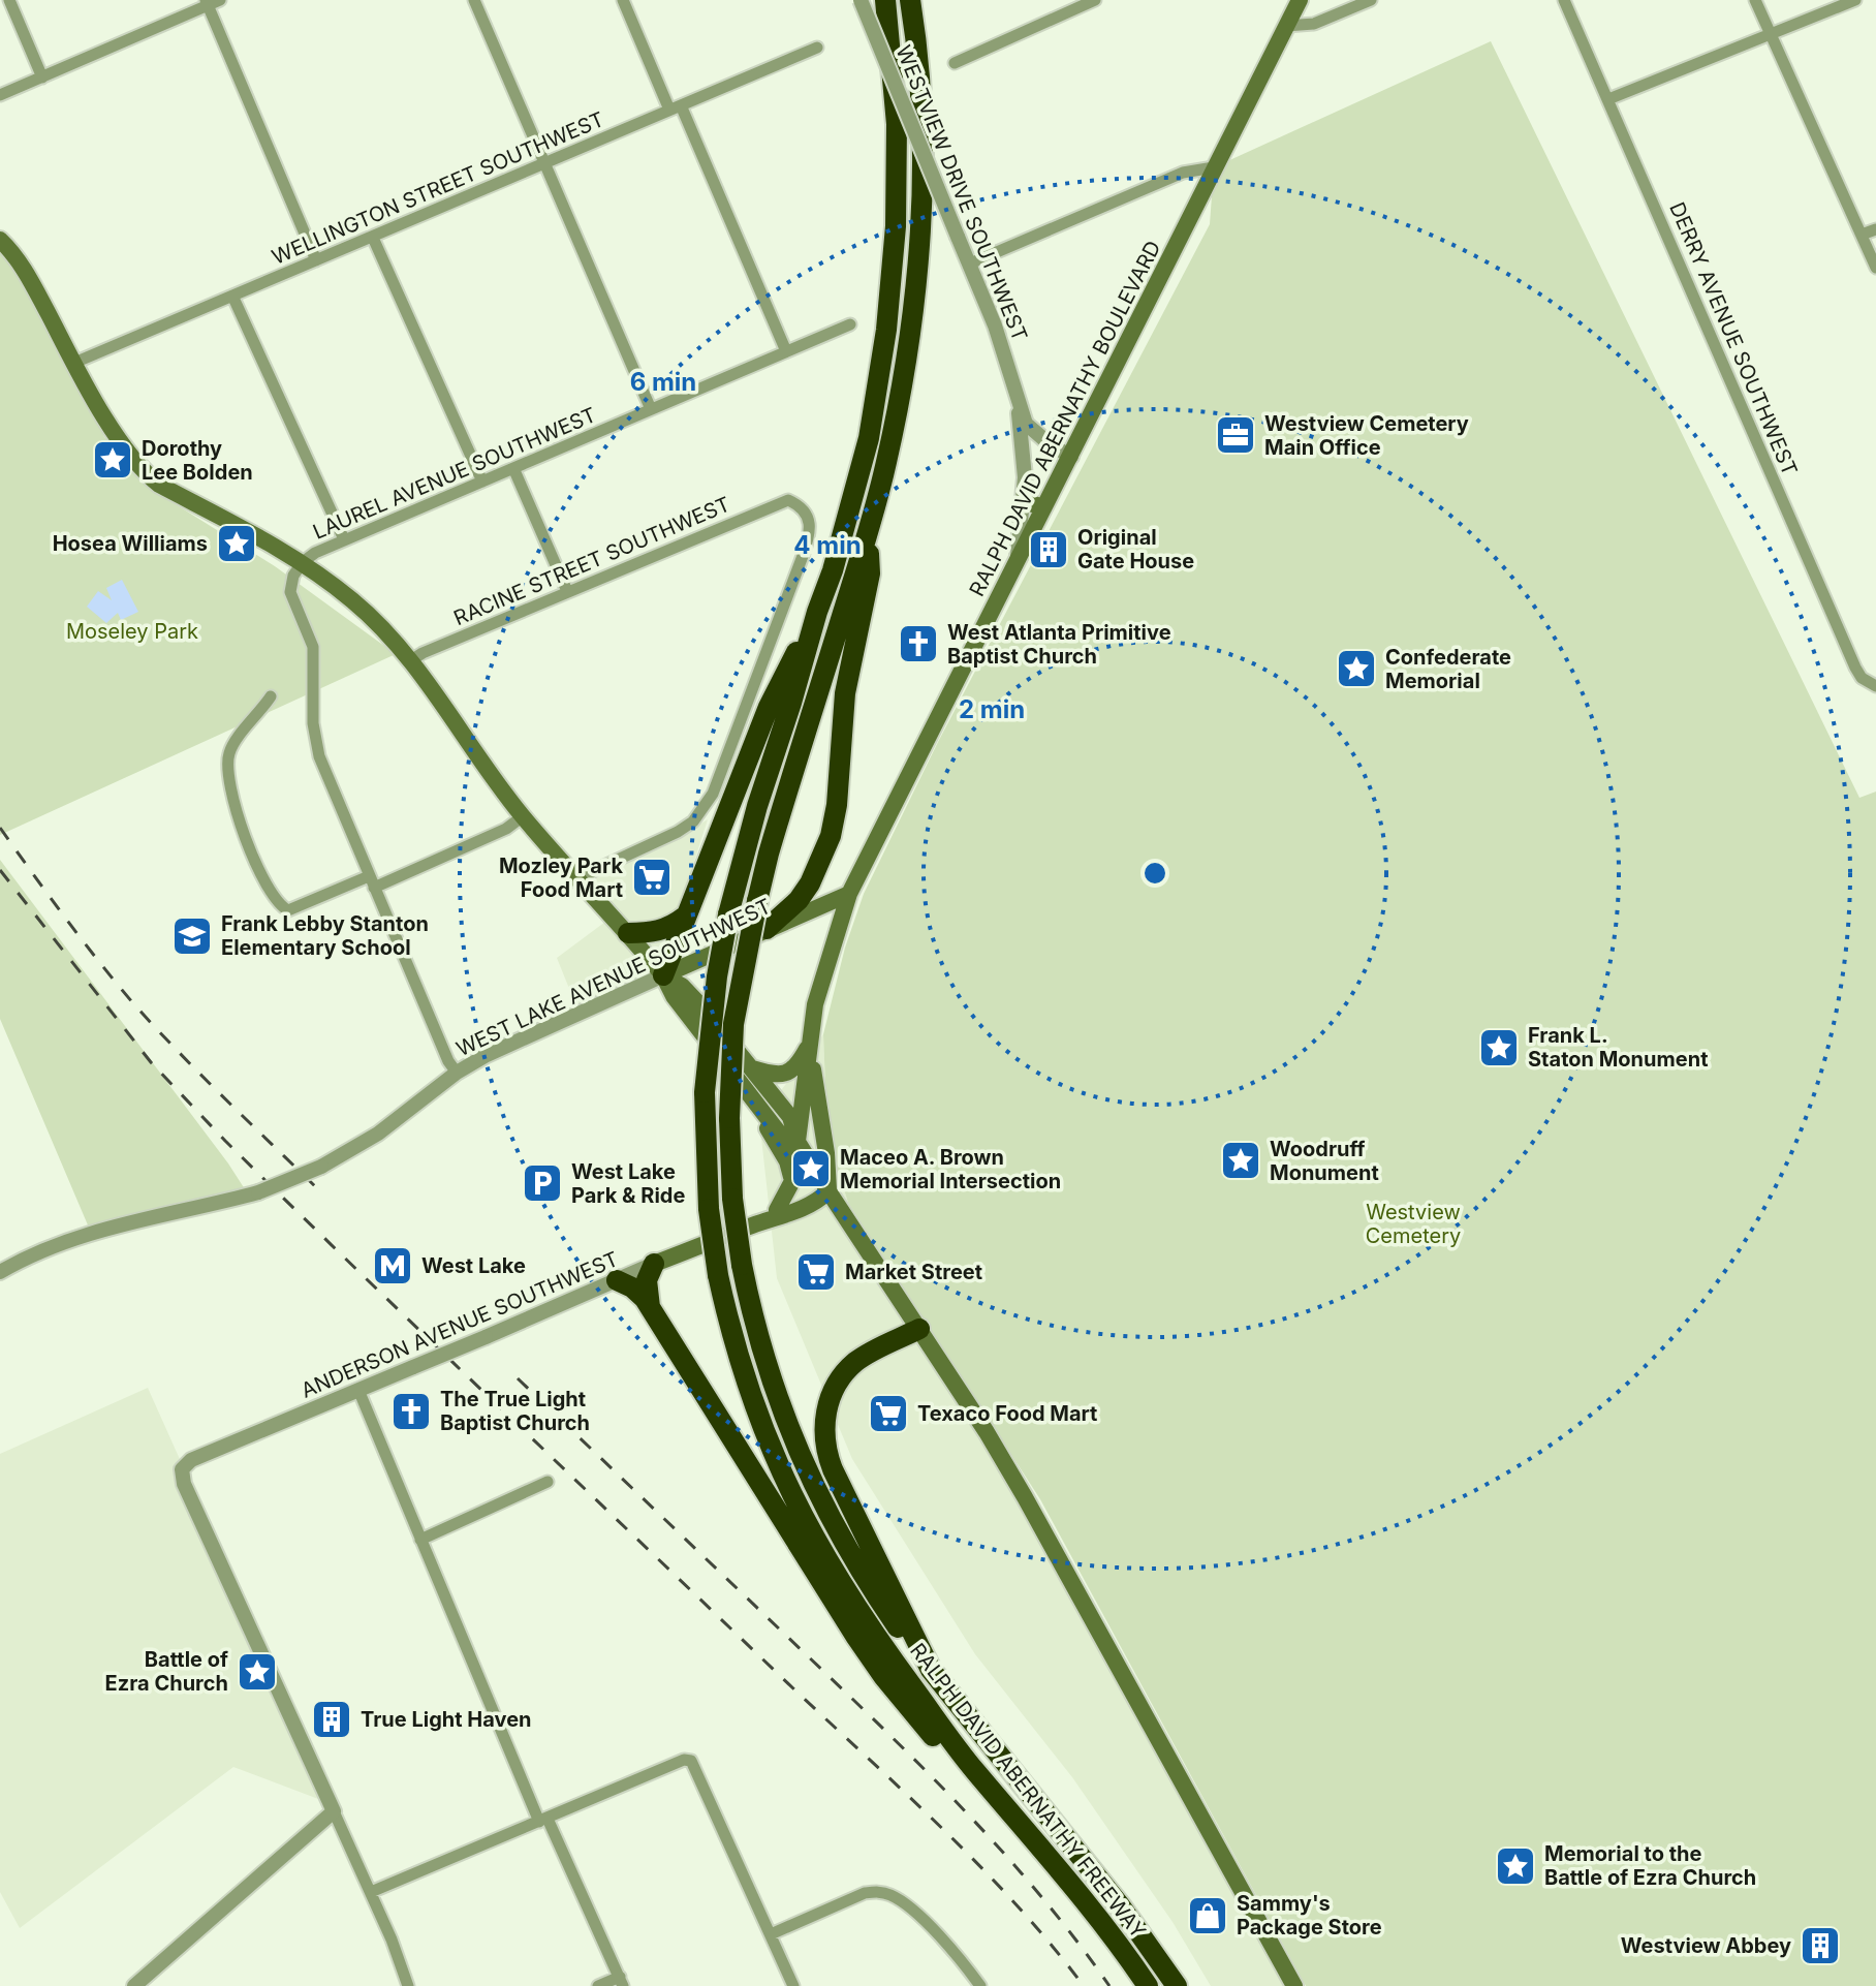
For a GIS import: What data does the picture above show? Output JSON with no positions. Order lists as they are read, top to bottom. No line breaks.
{"streets":{"highway":["RALPH DAVID ABERNATHY FREEWAY"],"main road":["RALPH DAVID ABERNATHY BOULEVARD","WEST LAKE AVENUE SOUTHWEST","ANDERSON AVENUE SOUTHWEST"],"street":["WELLINGTON STREET SOUTHWEST","WESTVIEW DRIVE SOUTHWEST","DERRY AVENUE SOUTHWEST","LAUREL AVENUE SOUTHWEST","RACINE STREET SOUTHWEST"]},"crossings":[["WESTVIEW DRIVE SOUTHWEST","RALPH DAVID ABERNATHY BOULEVARD"],["RALPH DAVID ABERNATHY BOULEVARD","WEST LAKE AVENUE SOUTHWEST"]],"parks":["Moseley Park","Westview Cemetery"],"places":{"office":["Westview Cemetery Main Office"],"place":["Dorothy Lee Bolden","Hosea Williams","Confederate Memorial","Frank L. Staton Monument","Woodruff Monument","Maceo A. Brown Memorial Intersection","Battle of Ezra Church","Memorial to the Battle of Ezra Church"],"building":["Original Gate House","True Light Haven","Westview Abbey"],"church":["West Atlanta Primitive Baptist Church","The True Light Baptist Church"],"supermarket":["Mozley Park Food Mart","Market Street","Texaco Food Mart"],"school or university":["Frank Lebby Stanton Elementary School"],"parking":["West Lake Park & Ride"],"metro station":["West Lake"],"shop":["Sammy's Package Store"]},"rings":["6 min","4 min","2 min"]}
